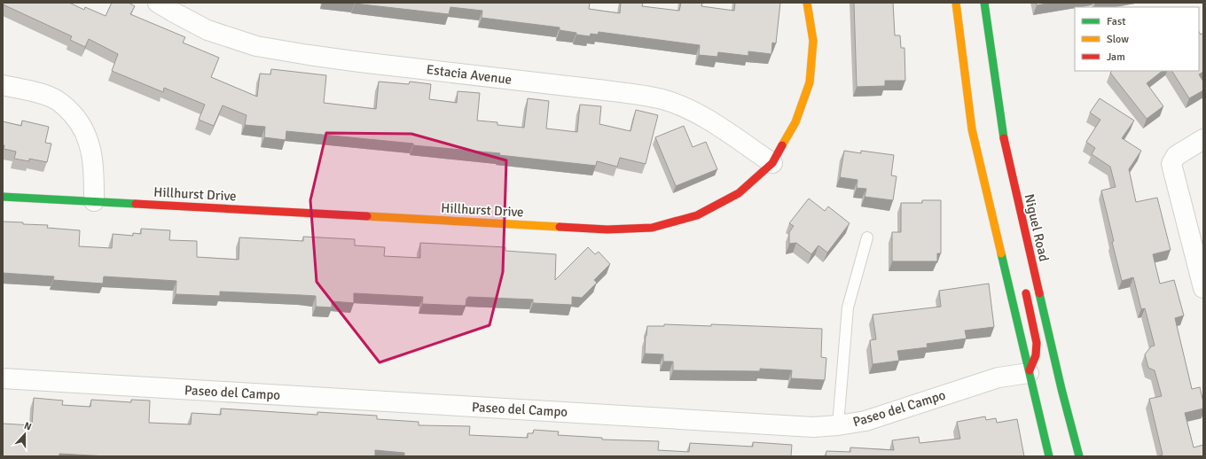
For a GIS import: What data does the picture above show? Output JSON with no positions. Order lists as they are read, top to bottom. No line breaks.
{"streets":{"main road":["Hillhurst Drive","Niguel Road"],"street":["Estacia Avenue","Paseo del Campo"]},"crossings":[["Estacia Avenue","Hillhurst Drive"]],"legend":["Fast","Slow","Jam"],"north":"top"}
